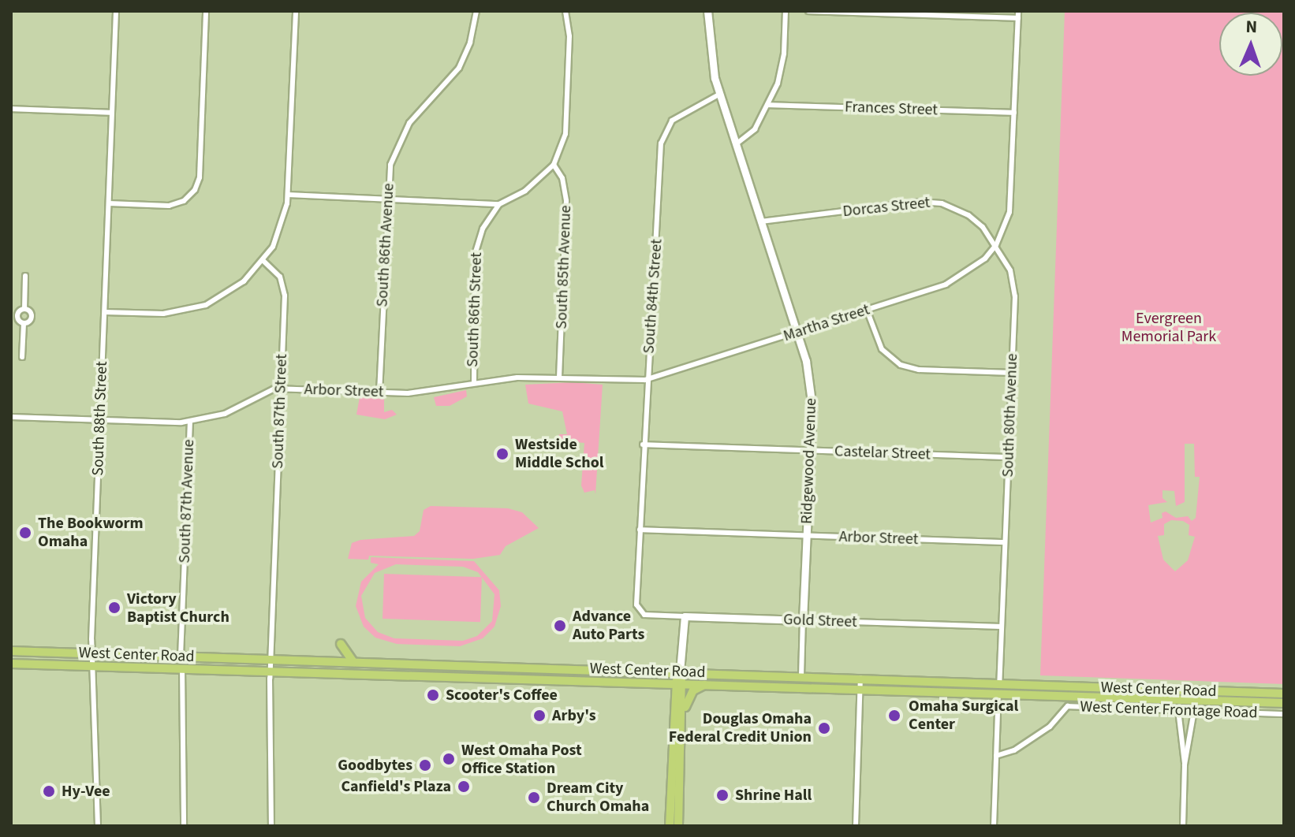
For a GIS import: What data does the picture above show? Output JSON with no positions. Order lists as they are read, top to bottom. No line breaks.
{"streets":{"main road":["Ridgewood Avenue","Gold Street","West Center Road"],"street":["Frances Street","Dorcas Street","South 86th Avenue","South 85th Avenue","South 84th Street","South 86th Street","Martha Street","Arbor Street","South 87th Street","South 80th Avenue","South 88th Street","Castelar Street","South 87th Avenue","West Center Frontage Road"]},"crossings":[["Dorcas Street","Martha Street"],["Dorcas Street","South 80th Avenue"],["Dorcas Street","Ridgewood Avenue"],["South 86th Avenue","Arbor Street"],["South 85th Avenue","Arbor Street"],["South 84th Street","Martha Street"],["South 84th Street","Arbor Street"],["South 84th Street","Castelar Street"],["South 84th Street","Ridgewood Avenue"],["South 84th Street","Gold Street"],["South 86th Street","Arbor Street"],["Martha Street","Arbor Street"],["Martha Street","South 80th Avenue"],["Martha Street","Ridgewood Avenue"],["Arbor Street","South 87th Street"],["Arbor Street","South 80th Avenue"],["Arbor Street","South 88th Street"],["Arbor Street","Ridgewood Avenue"],["Arbor Street","South 87th Avenue"],["South 87th Street","West Center Road"],["South 80th Avenue","Castelar Street"],["South 80th Avenue","Gold Street"],["South 80th Avenue","West Center Road"],["South 80th Avenue","West Center Frontage Road"],["South 88th Street","West Center Road"],["Castelar Street","Ridgewood Avenue"],["Ridgewood Avenue","Gold Street"],["Ridgewood Avenue","West Center Road"],["South 87th Avenue","West Center Road"]],"parks":["Evergreen Memorial Park"],"places":["Westside Middle Schol","The Bookworm Omaha","Victory Baptist Church","Advance Auto Parts","Scooter's Coffee","Arby's","Omaha Surgical Center","Douglas Omaha Federal Credit Union","West Omaha Post Office Station","Goodbytes","Canfield's Plaza","Hy-Vee","Shrine Hall","Dream City Church Omaha"],"north":"top"}
